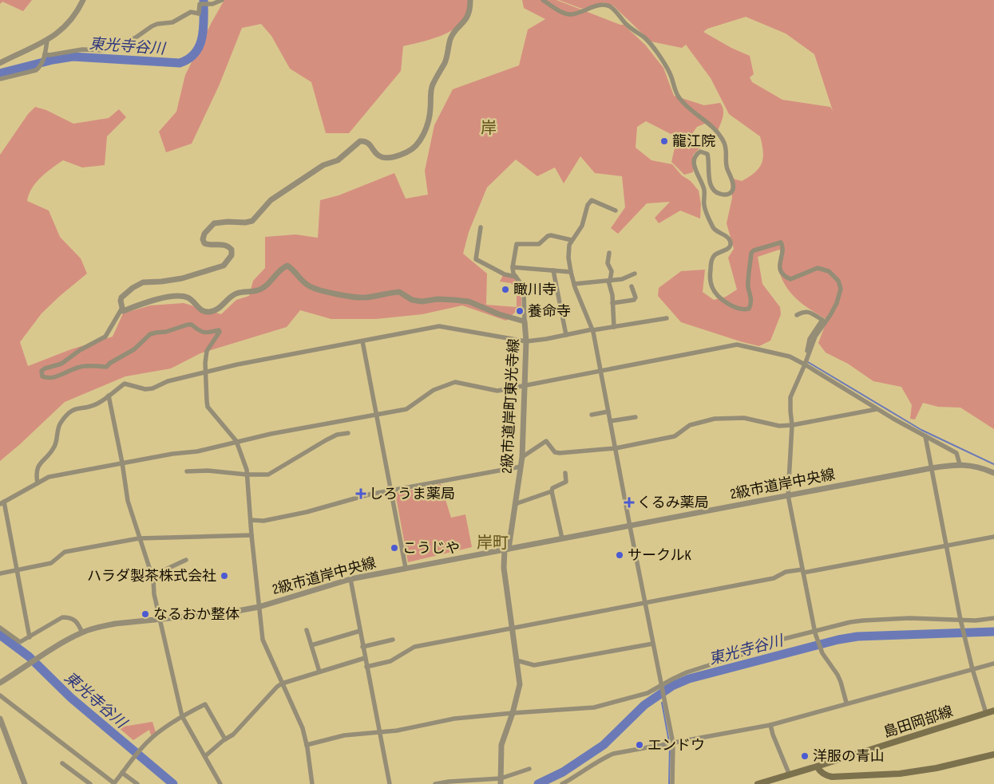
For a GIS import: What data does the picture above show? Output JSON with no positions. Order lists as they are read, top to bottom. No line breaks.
{"streets":{"main road":["島田岡部線"],"street":["2級市道岸町東光寺線","2級市道岸中央線"]},"crossings":[["2級市道岸町東光寺線","2級市道岸中央線"]],"districts":["岸","岸町"],"water":["東光寺谷川"],"places":{"other":["龍江院","瞰川寺","養命寺","こうじや","サークルK","ハラダ製茶株式会社","なるおか整体","エンドウ","洋服の青山"],"health":["しろうま薬局","くるみ薬局"]}}
